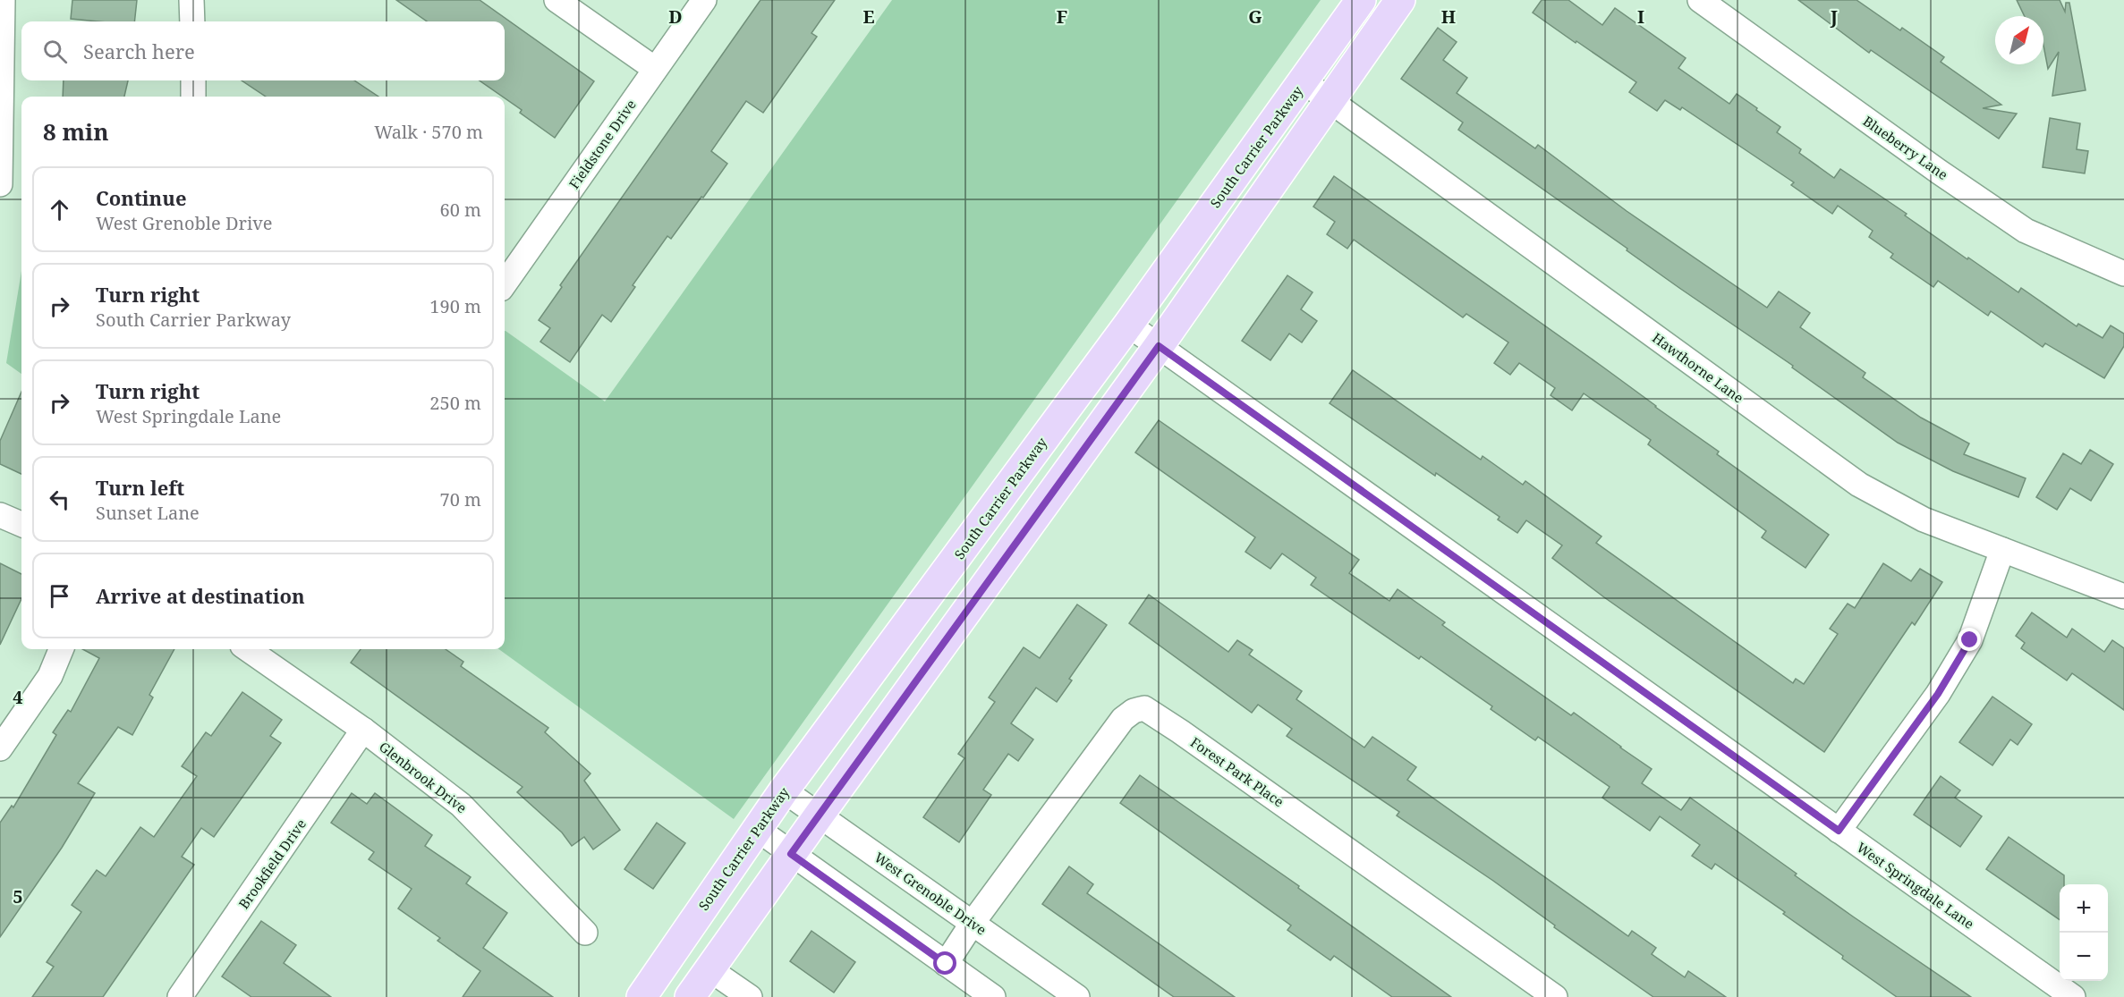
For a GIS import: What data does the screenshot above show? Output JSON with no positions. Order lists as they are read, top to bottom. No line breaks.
{"streets":{"main road":["South Carrier Parkway"],"street":["Fieldstone Drive","Blueberry Lane","Hawthorne Lane","Forest Park Place","Glenbrook Drive","Brookfield Drive","West Springdale Lane","West Grenoble Drive"]},"crossings":[["South Carrier Parkway","Hawthorne Lane"],["South Carrier Parkway","West Springdale Lane"],["South Carrier Parkway","West Grenoble Drive"],["Forest Park Place","West Grenoble Drive"],["Glenbrook Drive","Brookfield Drive"]],"north":"top right","page":{"search":"Search here","heading":["8 min","Walk · 570 m"],"list":[["Continue","West Grenoble Drive","60 m"],["Turn right","South Carrier Parkway","190 m"],["Turn right","West Springdale Lane","250 m"],["Turn left","Sunset Lane","70 m"],"Arrive at destination"],"map_buttons":["+","−"]},"grid":{"columns":["D","E","F","G","H","I","J"],"rows":["4","5"]}}
